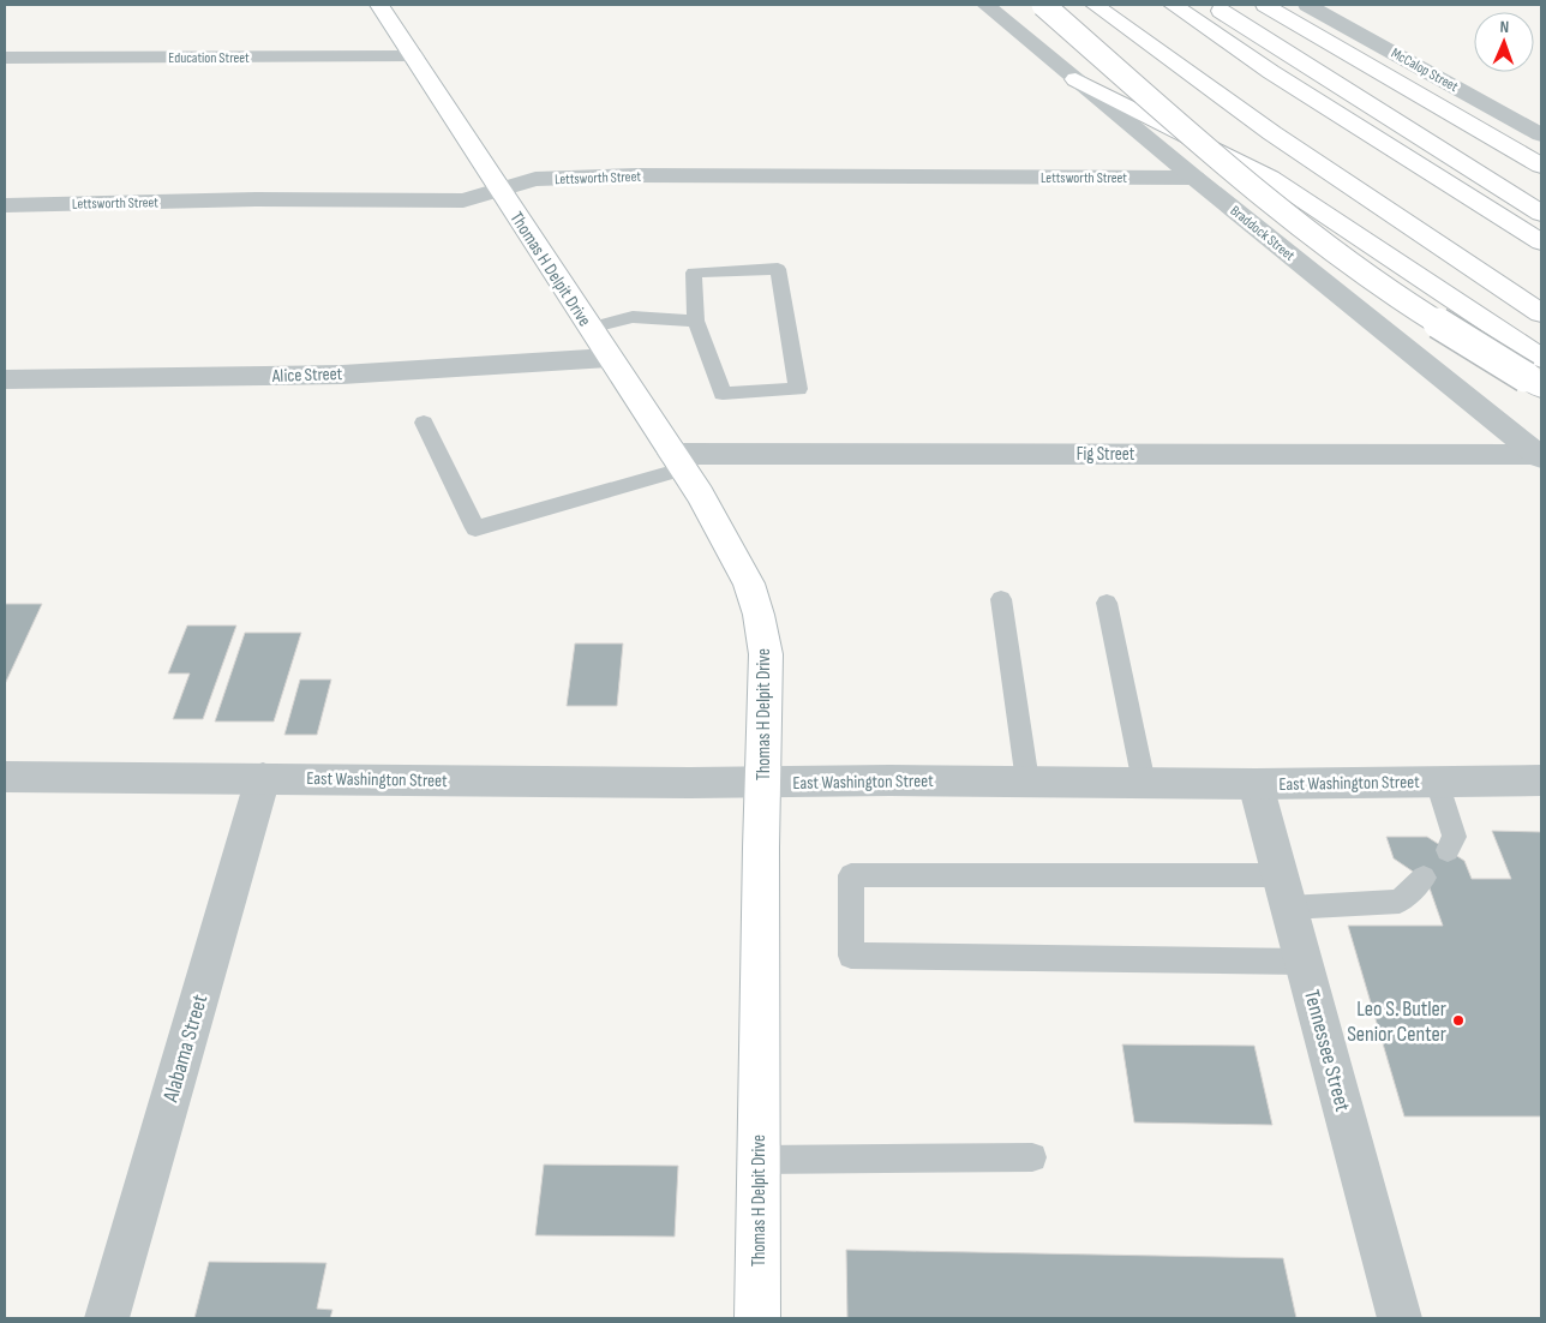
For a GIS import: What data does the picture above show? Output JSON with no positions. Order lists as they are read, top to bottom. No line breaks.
{"streets":{"main road":["Thomas H Delpit Drive"],"street":["Education Street","McCalop Street","Lettsworth Street","Braddock Street","Alice Street","Fig Street","East Washington Street","Alabama Street","Tennessee Street"]},"crossings":[["Education Street","Thomas H Delpit Drive"],["Lettsworth Street","Braddock Street"],["Lettsworth Street","Thomas H Delpit Drive"],["Braddock Street","Fig Street"],["Thomas H Delpit Drive","Alice Street"],["Thomas H Delpit Drive","Fig Street"],["Thomas H Delpit Drive","East Washington Street"],["East Washington Street","Alabama Street"],["East Washington Street","Tennessee Street"]],"places":["Leo S. Butler Senior Center"],"north":"top"}
